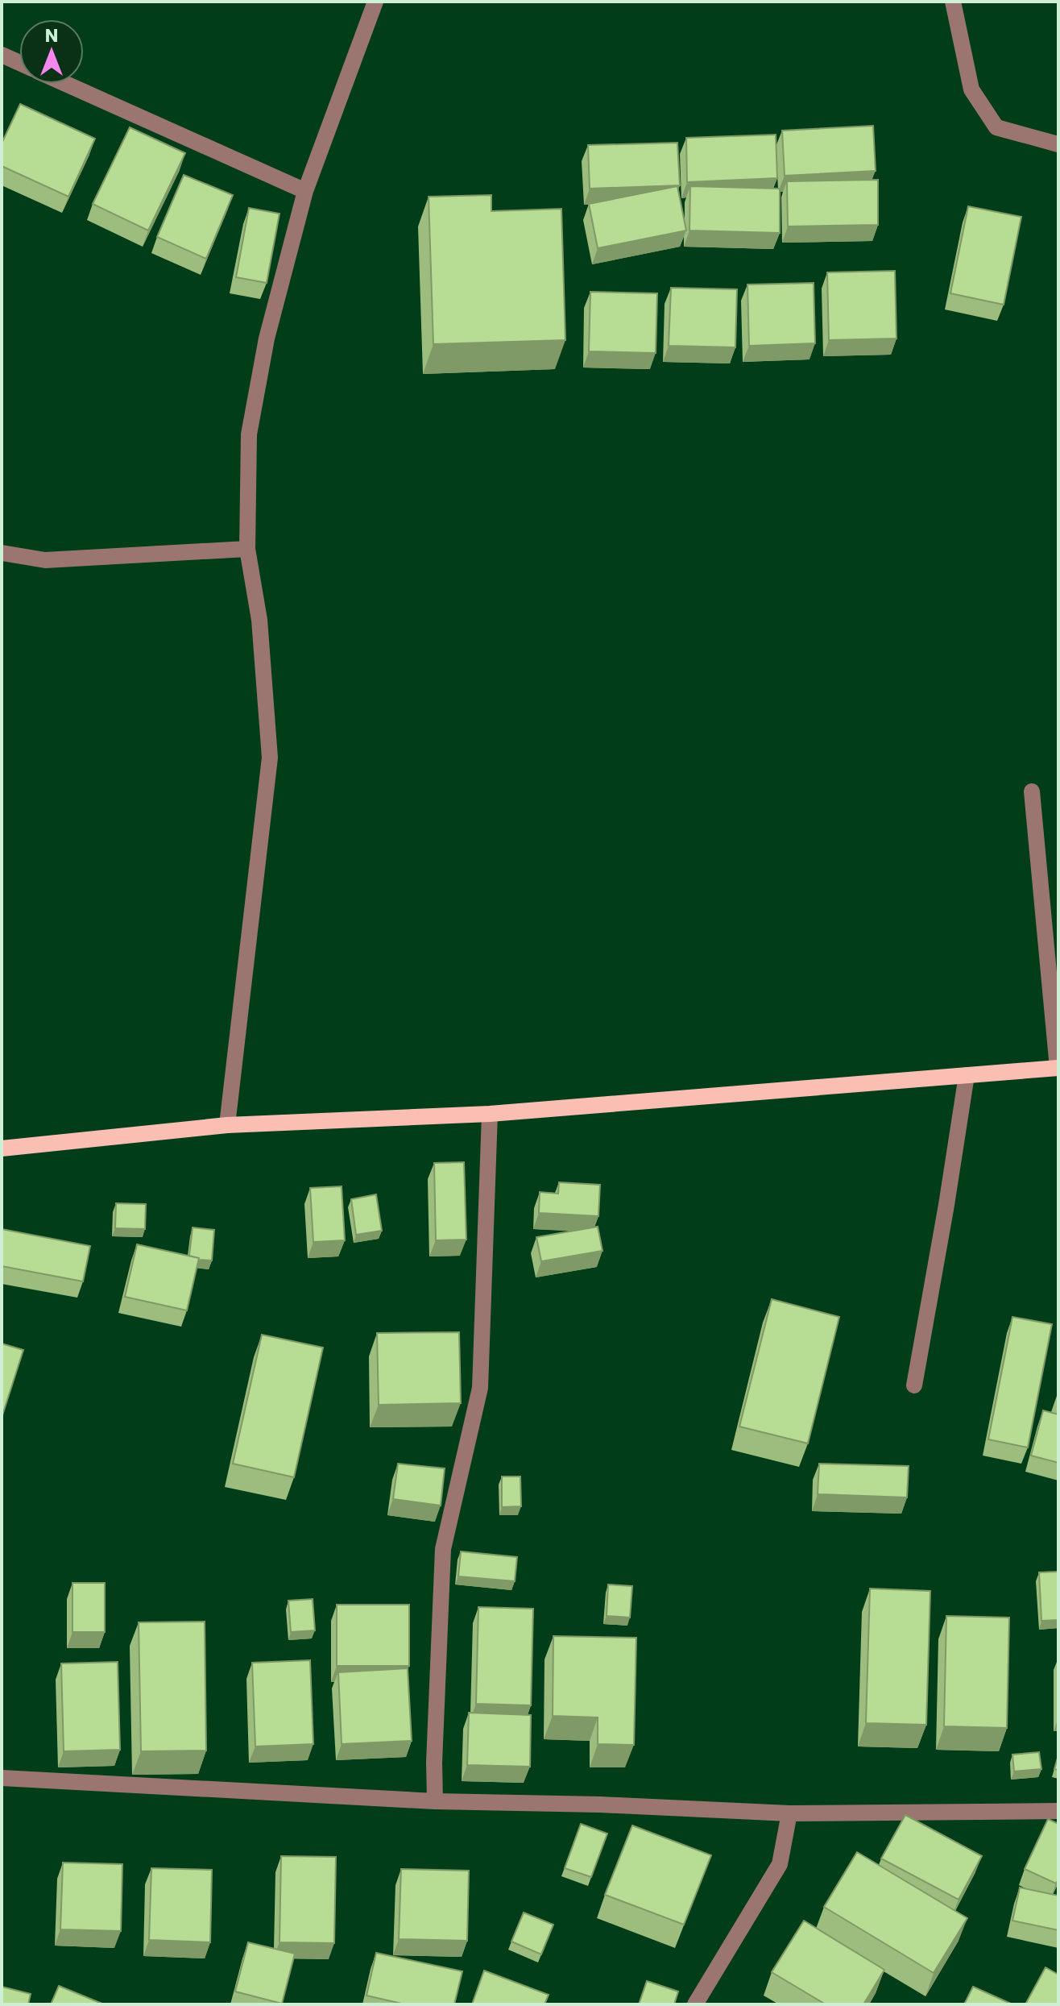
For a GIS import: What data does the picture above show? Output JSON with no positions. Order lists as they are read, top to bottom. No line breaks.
{"north":"top"}
